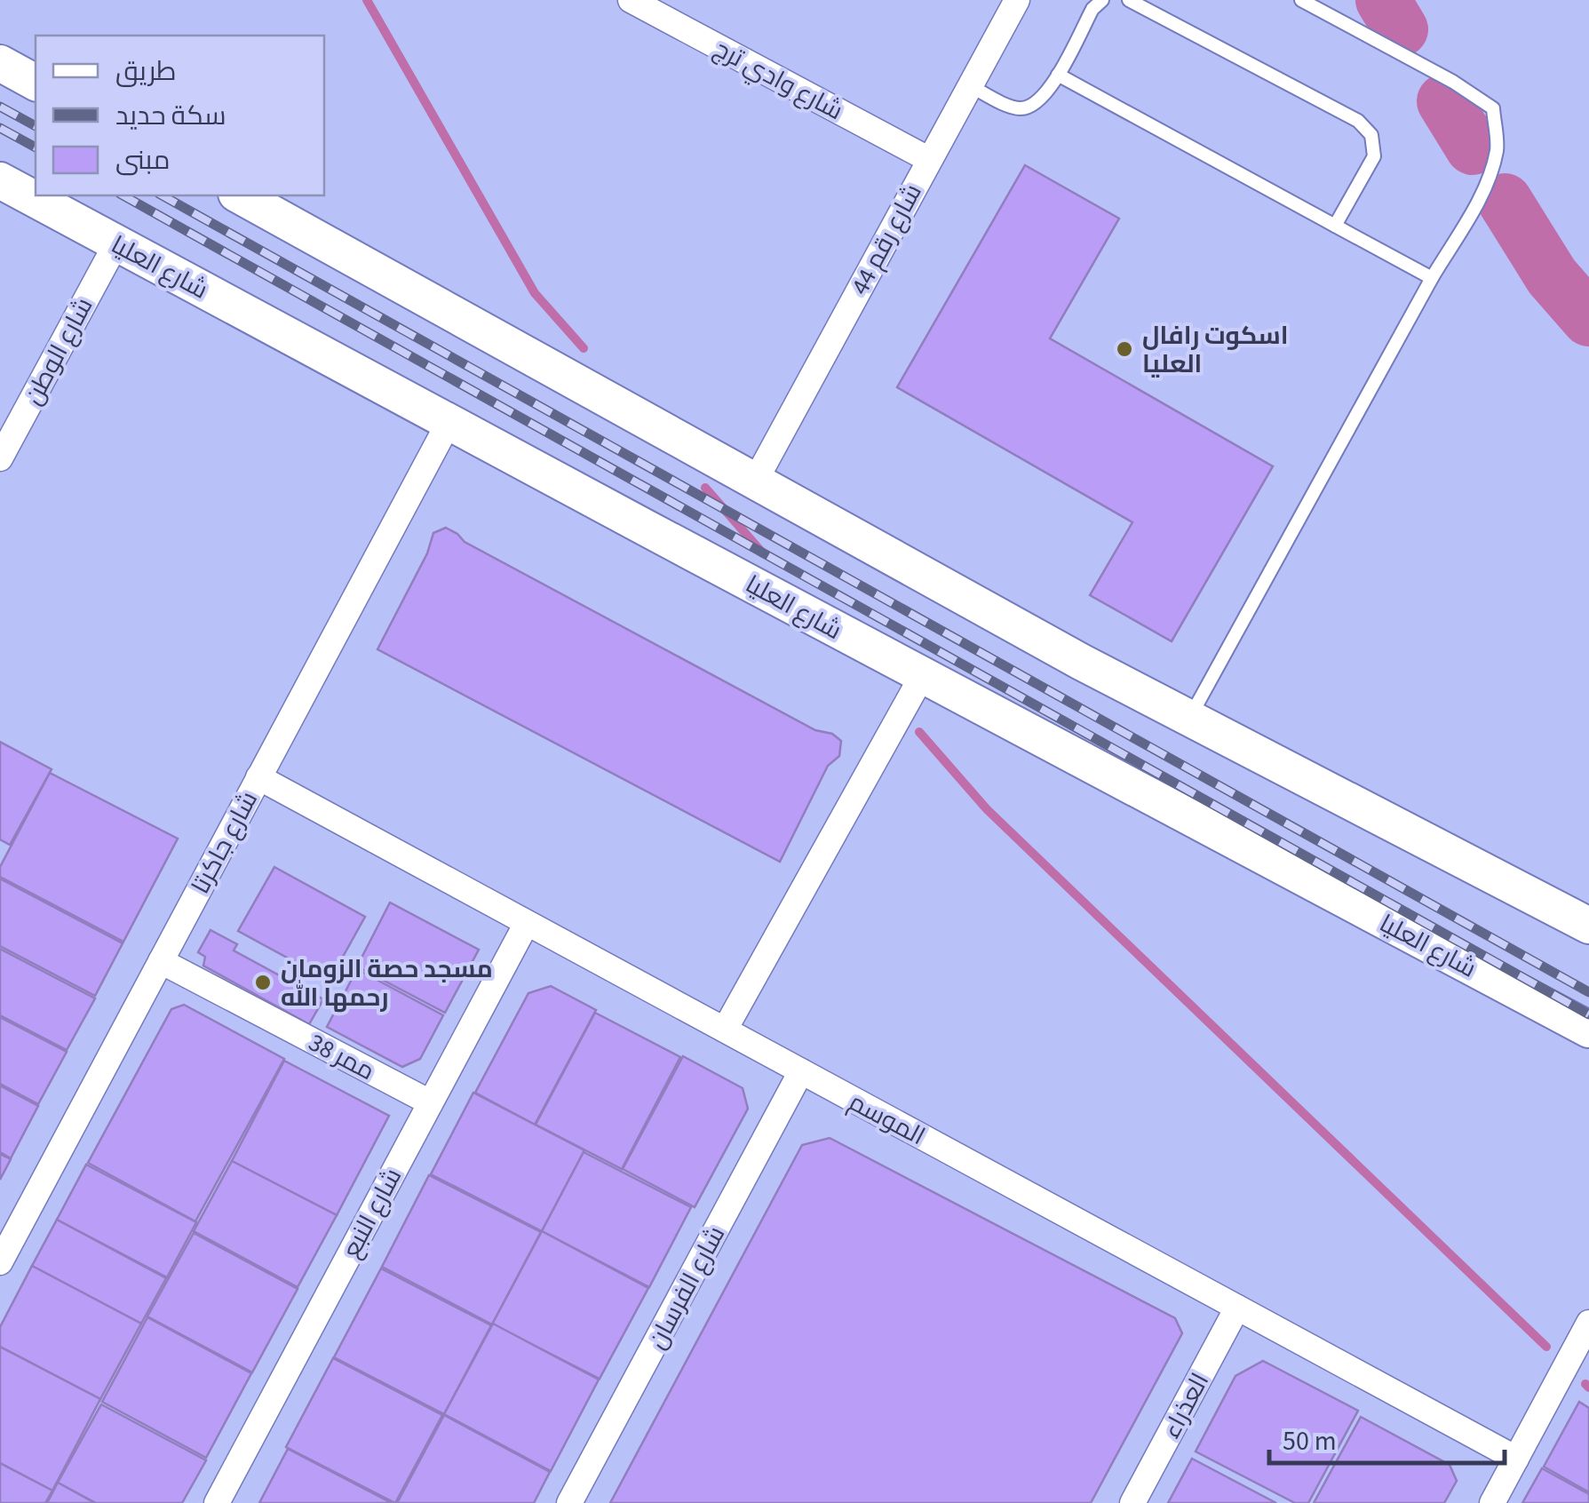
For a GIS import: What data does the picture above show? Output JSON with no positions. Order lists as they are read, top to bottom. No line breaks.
{"streets":{"main road":["شارع العليا"],"street":["شارع وادي ترج","شارع رقم 44","شارع الوطن","شارع جاكرتا","ممر 38","الموسم","شارع النبع","شارع الفرسان","العذراء"]},"crossings":[["شارع وادي ترج","شارع رقم 44"],["شارع العليا","شارع الوطن"],["شارع العليا","شارع جاكرتا"],["شارع جاكرتا","ممر 38"],["شارع جاكرتا","الموسم"],["ممر 38","شارع النبع"],["الموسم","شارع النبع"],["الموسم","شارع الفرسان"],["الموسم","العذراء"]],"places":["اسكوت رافال العليا","مسجد حصة الزومان رحمها الله"],"legend":["طريق","سكة حديد","مبنى"],"scale_bar":"50 m"}
